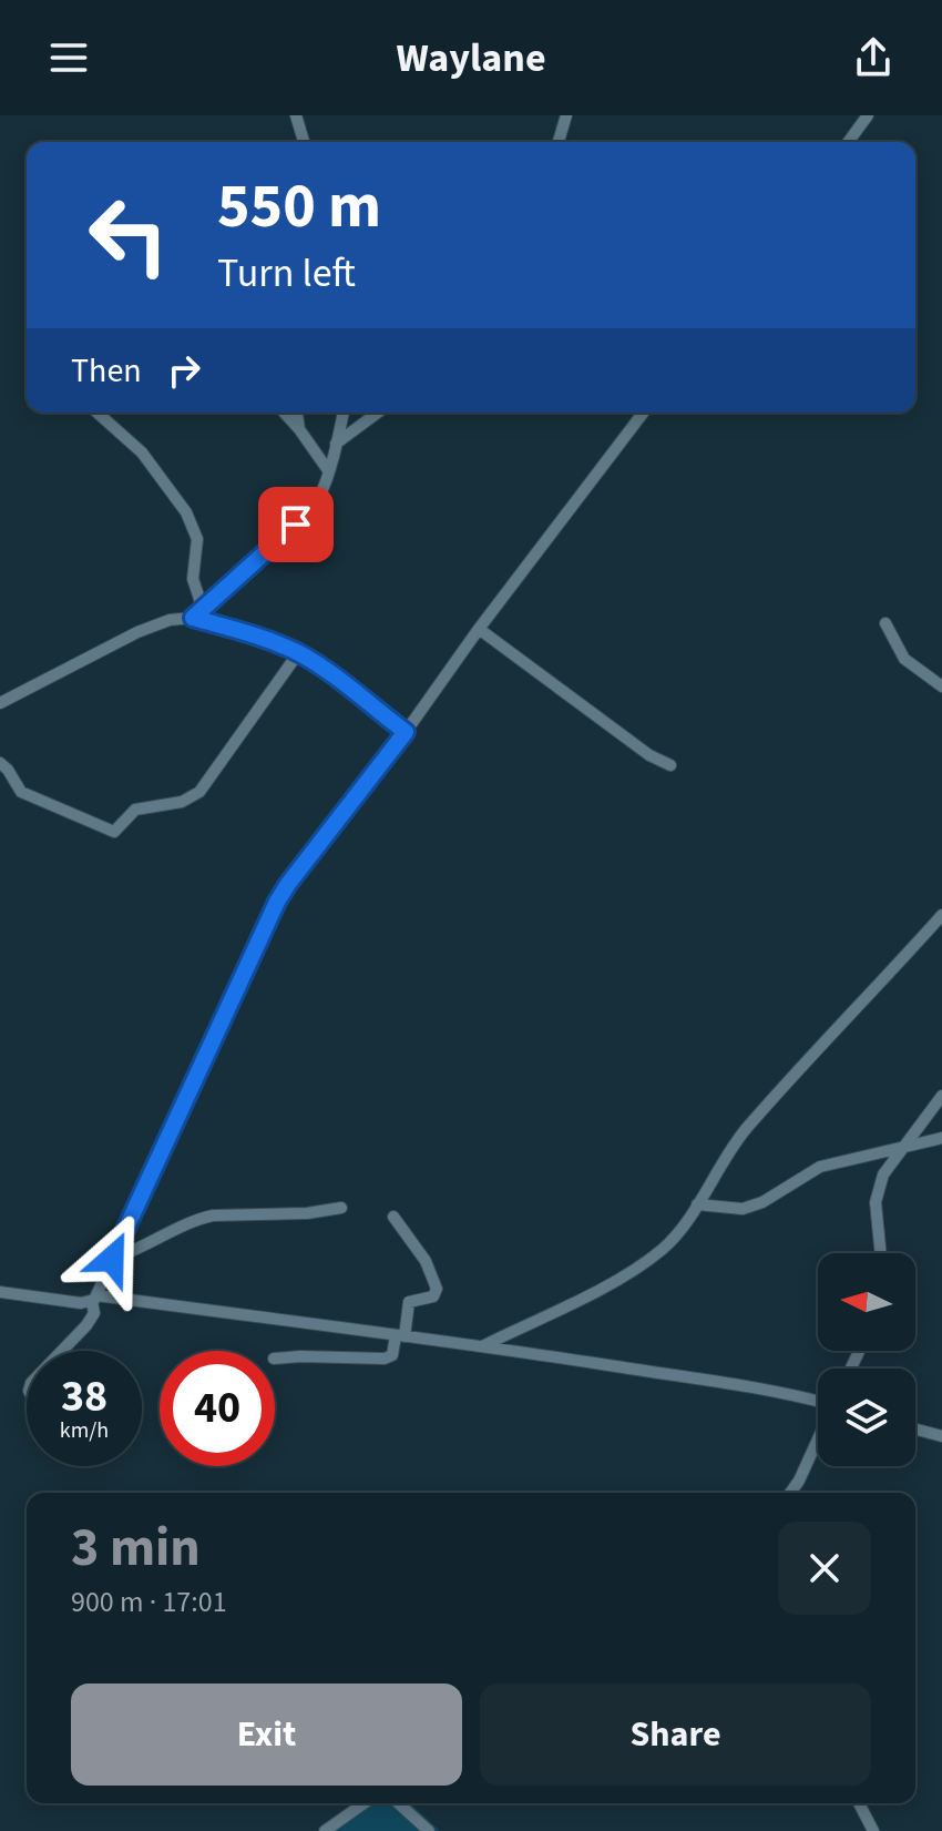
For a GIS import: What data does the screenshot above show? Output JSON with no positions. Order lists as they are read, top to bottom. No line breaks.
{"north":"left","page":{"header":"Waylane","turn":["550 m","Turn left"],"then":"Then","speed":"38 km/h","limit":"40","heading":["3 min","900 m · 17:01"],"buttons":["Exit","Share"]}}
